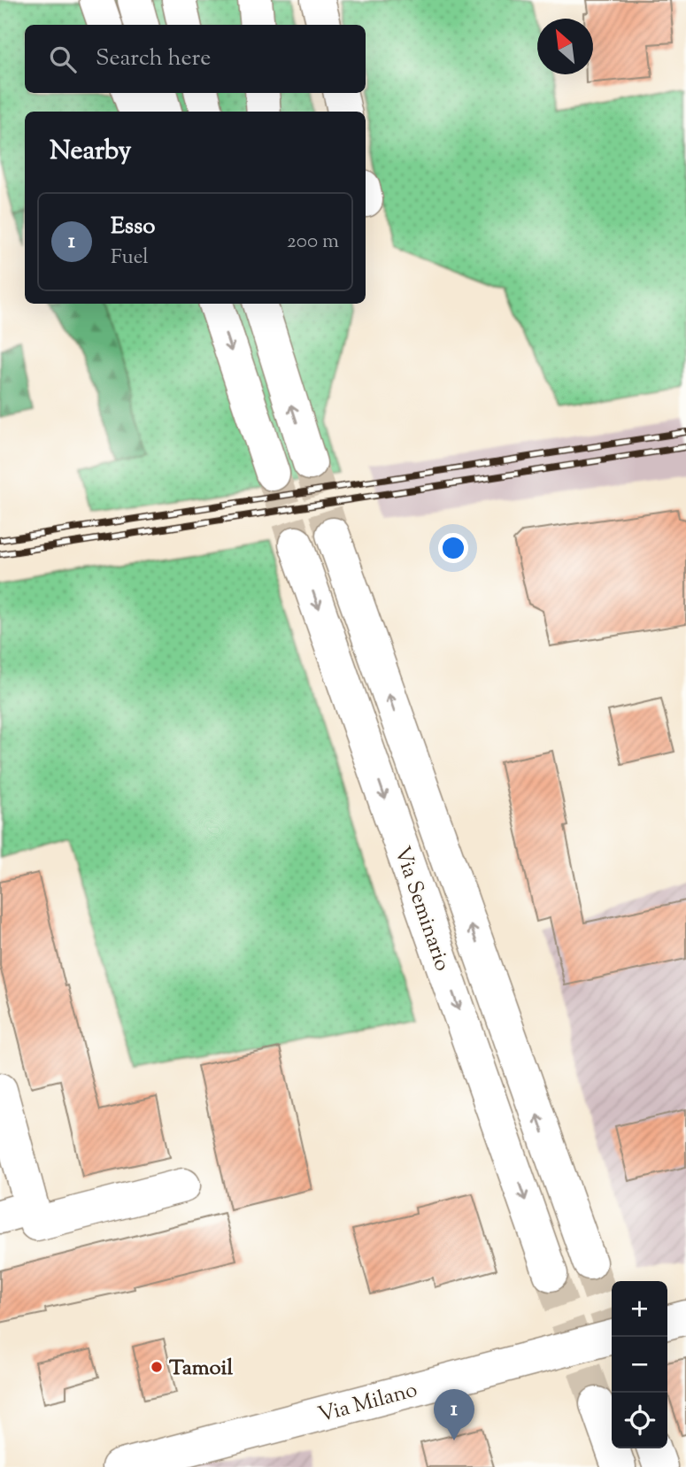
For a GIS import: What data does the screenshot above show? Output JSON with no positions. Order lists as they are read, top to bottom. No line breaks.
{"streets":{"main road":["Via Seminario","Via Milano"]},"places":["Tamoil"],"north":"top left","page":{"search":"Search here","heading":"Nearby","list":[{"mark":"1","name":"Esso","note":"Fuel","value":"200 m"}],"map_buttons":["+","−"],"pins":"1"}}
